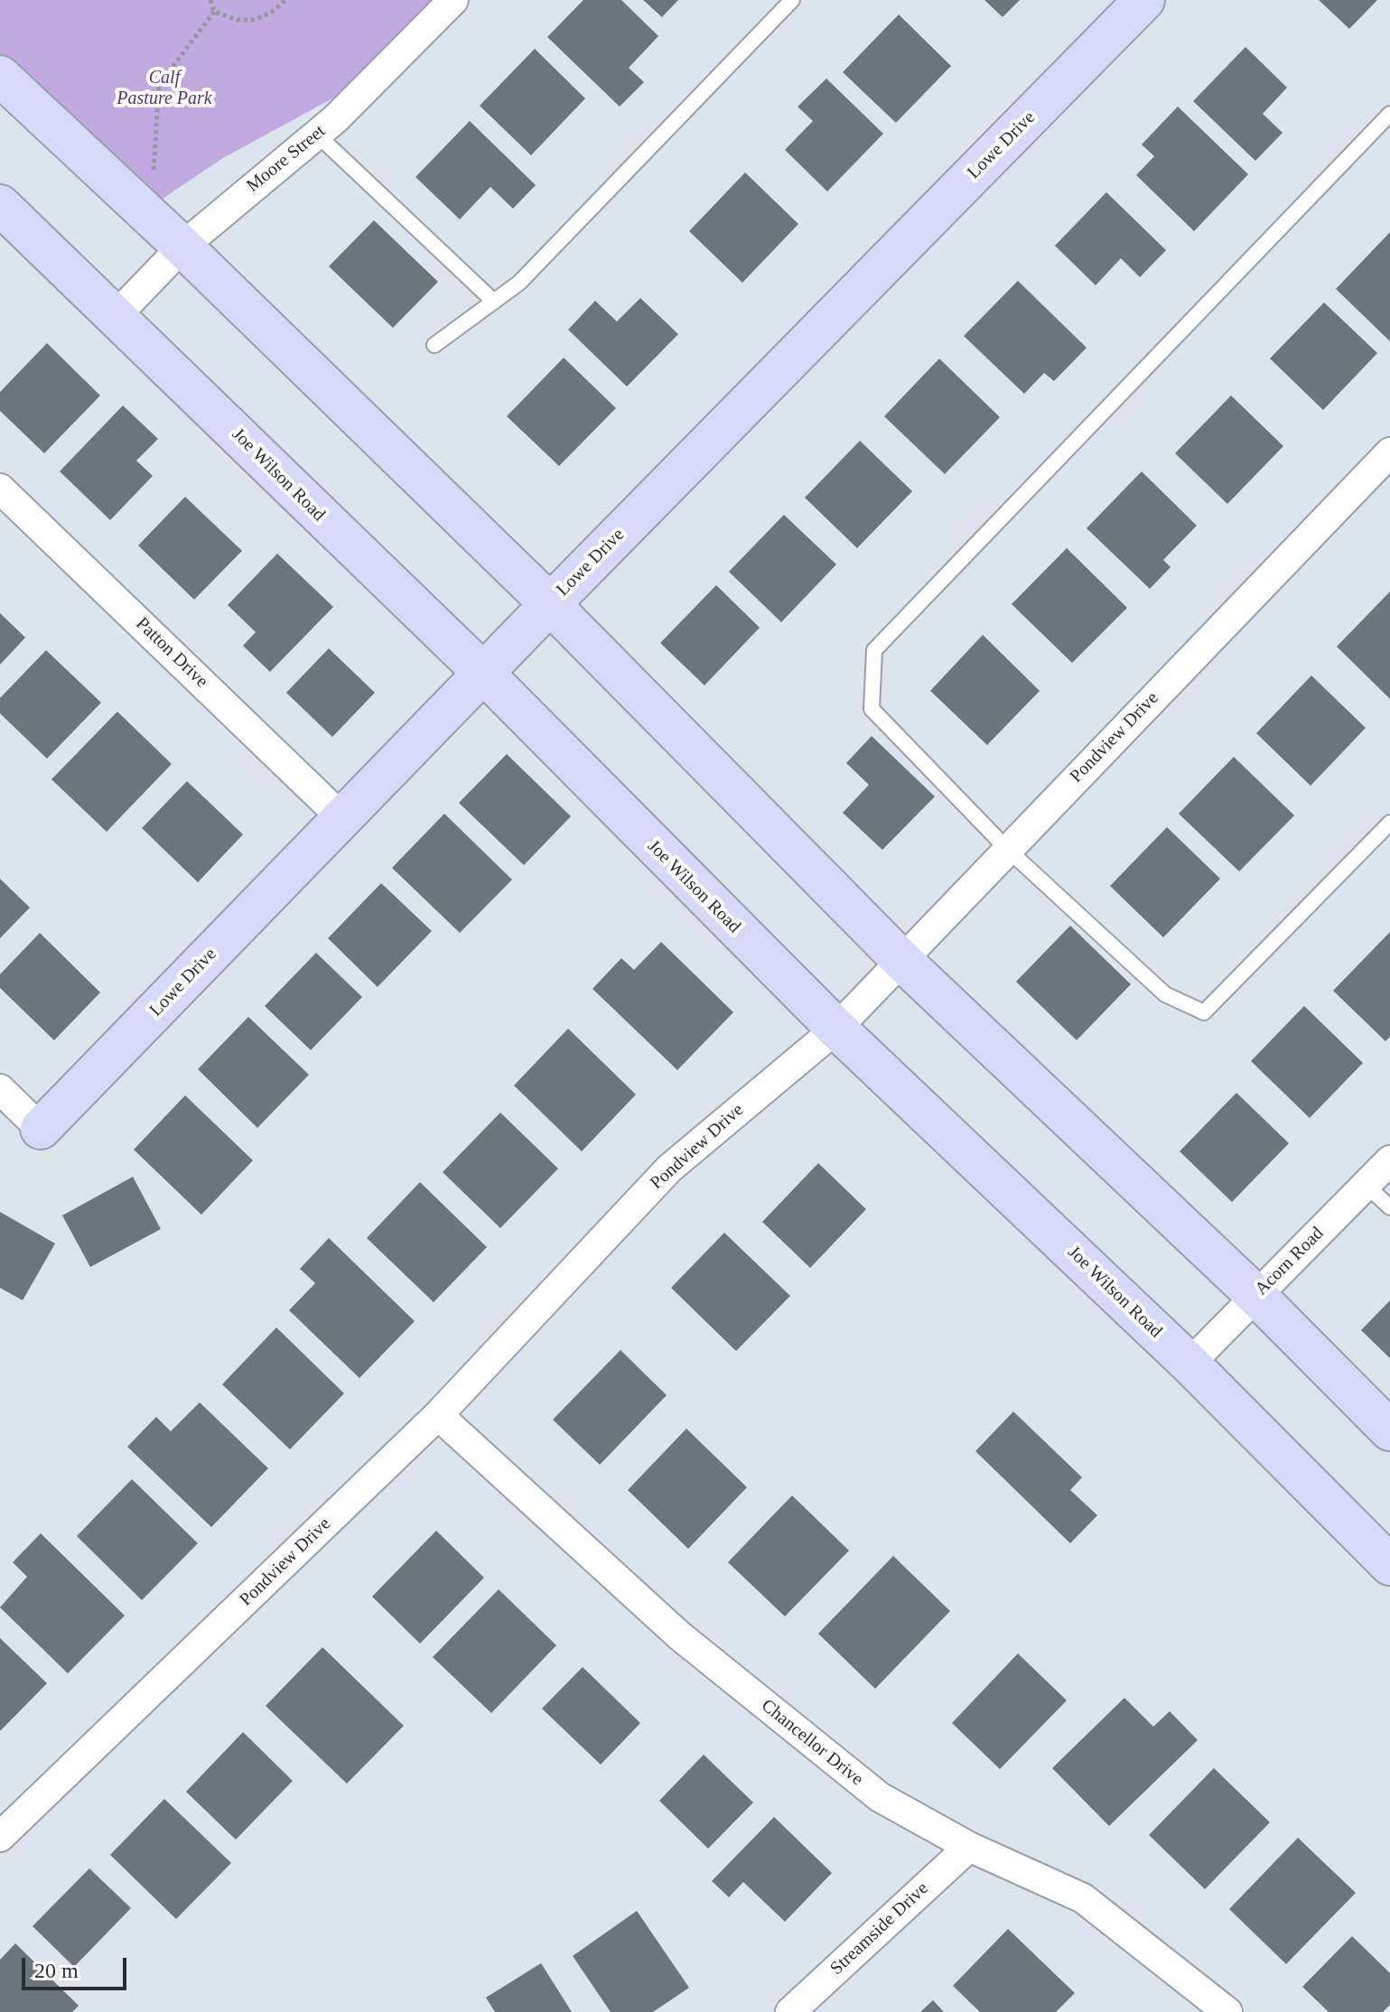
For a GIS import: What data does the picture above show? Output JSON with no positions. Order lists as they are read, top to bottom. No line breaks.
{"streets":{"main road":["Lowe Drive","Joe Wilson Road"],"street":["Moore Street","Patton Drive","Pondview Drive","Acorn Road","Chancellor Drive","Streamside Drive"]},"crossings":[["Lowe Drive","Joe Wilson Road"],["Lowe Drive","Patton Drive"],["Moore Street","Joe Wilson Road"],["Joe Wilson Road","Pondview Drive"],["Joe Wilson Road","Acorn Road"],["Pondview Drive","Chancellor Drive"],["Chancellor Drive","Streamside Drive"]],"parks":["Calf Pasture Park"],"scale_bar":"20 m"}
